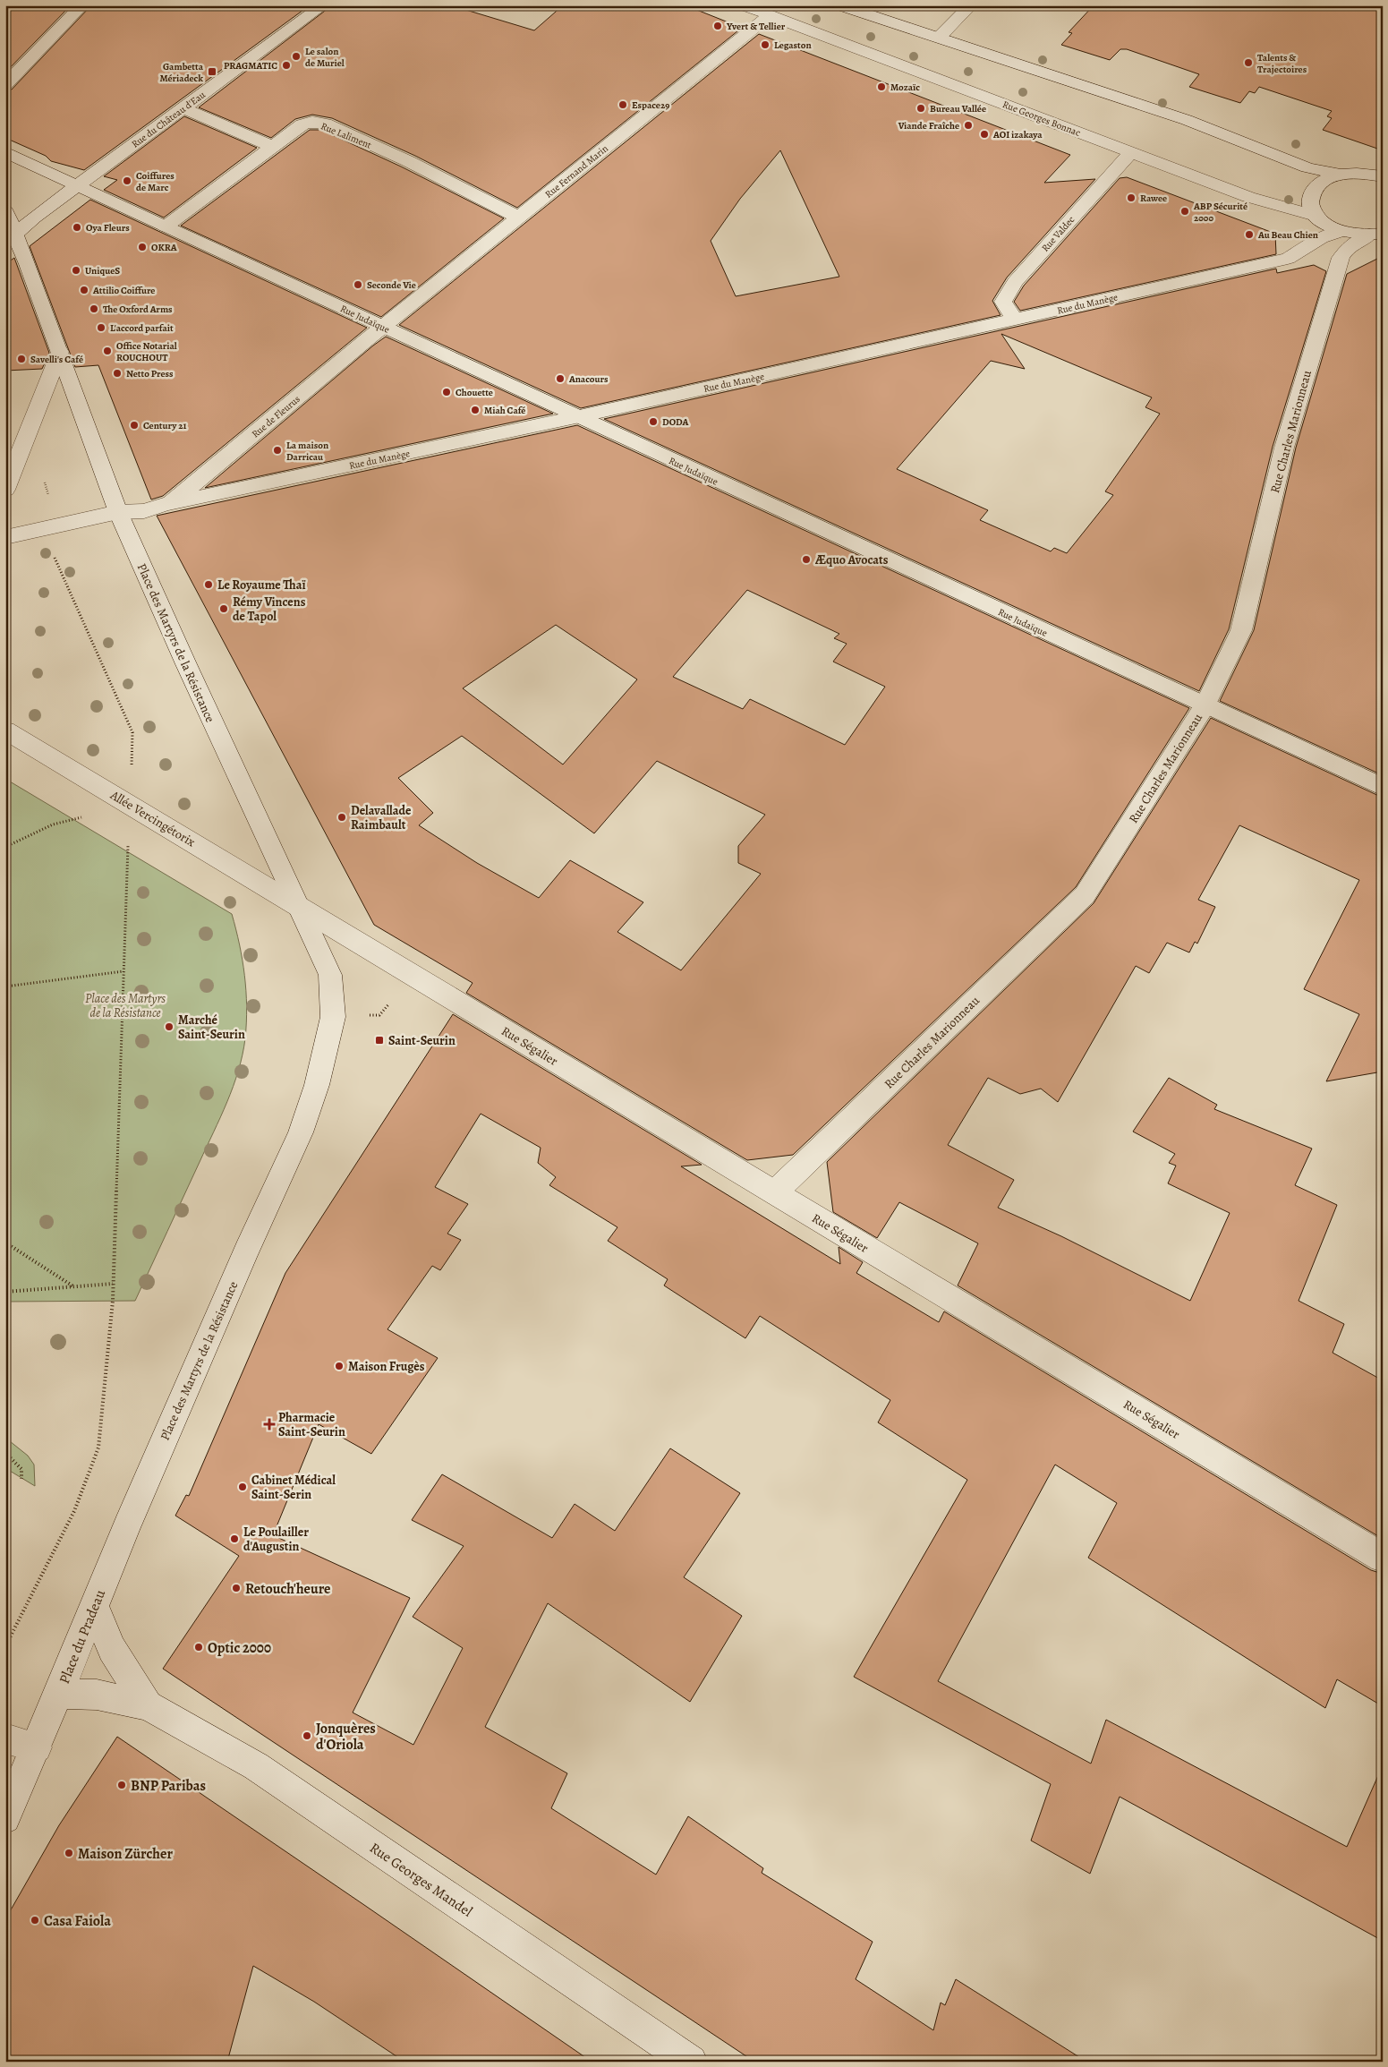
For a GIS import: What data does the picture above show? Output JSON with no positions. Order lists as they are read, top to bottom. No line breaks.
{"streets":{"street":["Rue Georges Bonnac","Rue du Château d'Eau","Rue Laliment","Rue Fernand Marin","Rue Valdec","Rue du Manège","Rue Judaïque","Rue de Fleurus","Rue Charles Marionneau","Place des Martyrs de la Résistance","Allée Vercingétorix","Rue Ségalier","Place du Pradeau","Rue Georges Mandel"]},"crossings":[["Rue Georges Bonnac","Rue Fernand Marin"],["Rue Georges Bonnac","Rue Valdec"],["Rue Georges Bonnac","Rue du Manège"],["Rue du Château d'Eau","Rue Judaïque"],["Rue du Château d'Eau","Place des Martyrs de la Résistance"],["Rue Laliment","Rue Fernand Marin"],["Rue Laliment","Rue Judaïque"],["Rue Fernand Marin","Rue Judaïque"],["Rue Fernand Marin","Rue de Fleurus"],["Rue Valdec","Rue du Manège"],["Rue du Manège","Rue Judaïque"],["Rue du Manège","Rue de Fleurus"],["Rue du Manège","Place des Martyrs de la Résistance"],["Rue Judaïque","Rue de Fleurus"],["Rue Judaïque","Rue Charles Marionneau"],["Rue Charles Marionneau","Rue Ségalier"],["Place des Martyrs de la Résistance","Allée Vercingétorix"],["Place des Martyrs de la Résistance","Rue Ségalier"],["Place des Martyrs de la Résistance","Place du Pradeau"],["Allée Vercingétorix","Rue Ségalier"],["Place du Pradeau","Rue Georges Mandel"]],"parks":["Place des Martyrs de la Résistance"],"places":{"other":["Yvert & Tellier","Legaston","Le salon de Muriel","Talents & Trajectoires","PRAGMATIC","Mozaïc","Espace29","Bureau Vallée","Viande Fraîche","AOI izakaya","Coiffures de Marc","Rawee","ABP Sécurité 2000","Oya Fleurs","Au Beau Chien","OKRA","UniqueS","Seconde Vie","Attilio Coiffure","The Oxford Arms","L'accord parfait","Office Notarial ROUCHOUT","Savelli's Café","Netto Press","Anacours","Chouette","Miah Café","DODA","Century 21","La maison Darricau","Æquo Avocats","Le Royaume Thaï","Rémy Vincens de Tapol","Delavallade Raimbault","Marché Saint-Seurin","Maison Frugès","Cabinet Médical Saint-Serin","Le Poulailler d'Augustin","Retouch'heure","Optic 2000","Jonquères d'Oriola","BNP Paribas","Maison Zürcher","Casa Faiola"],"transit":["Gambetta Mériadeck","Saint-Seurin"],"health":["Pharmacie Saint-Seurin"]}}
